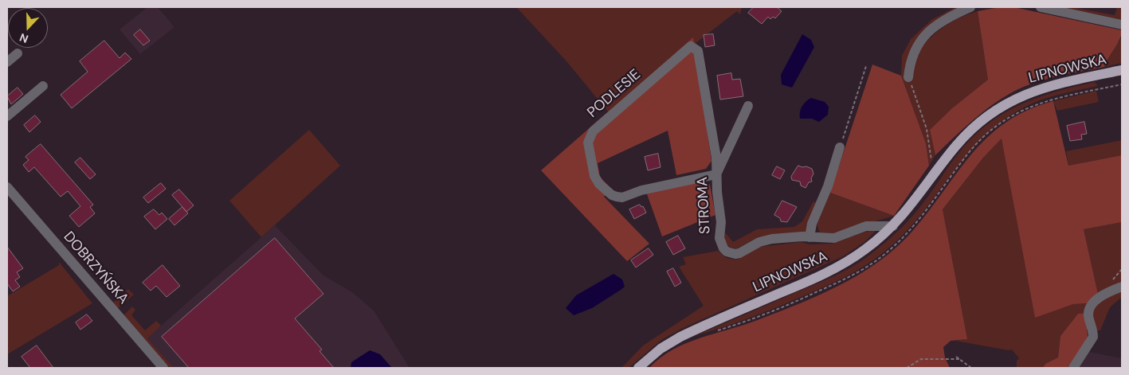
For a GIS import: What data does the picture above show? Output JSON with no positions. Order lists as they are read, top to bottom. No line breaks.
{"streets":{"main road":["LIPNOWSKA"],"street":["PODLESIE","STROMA","DOBRZYŃSKA"]},"crossings":[["LIPNOWSKA","STROMA"],["PODLESIE","STROMA"]],"north":"bottom"}
